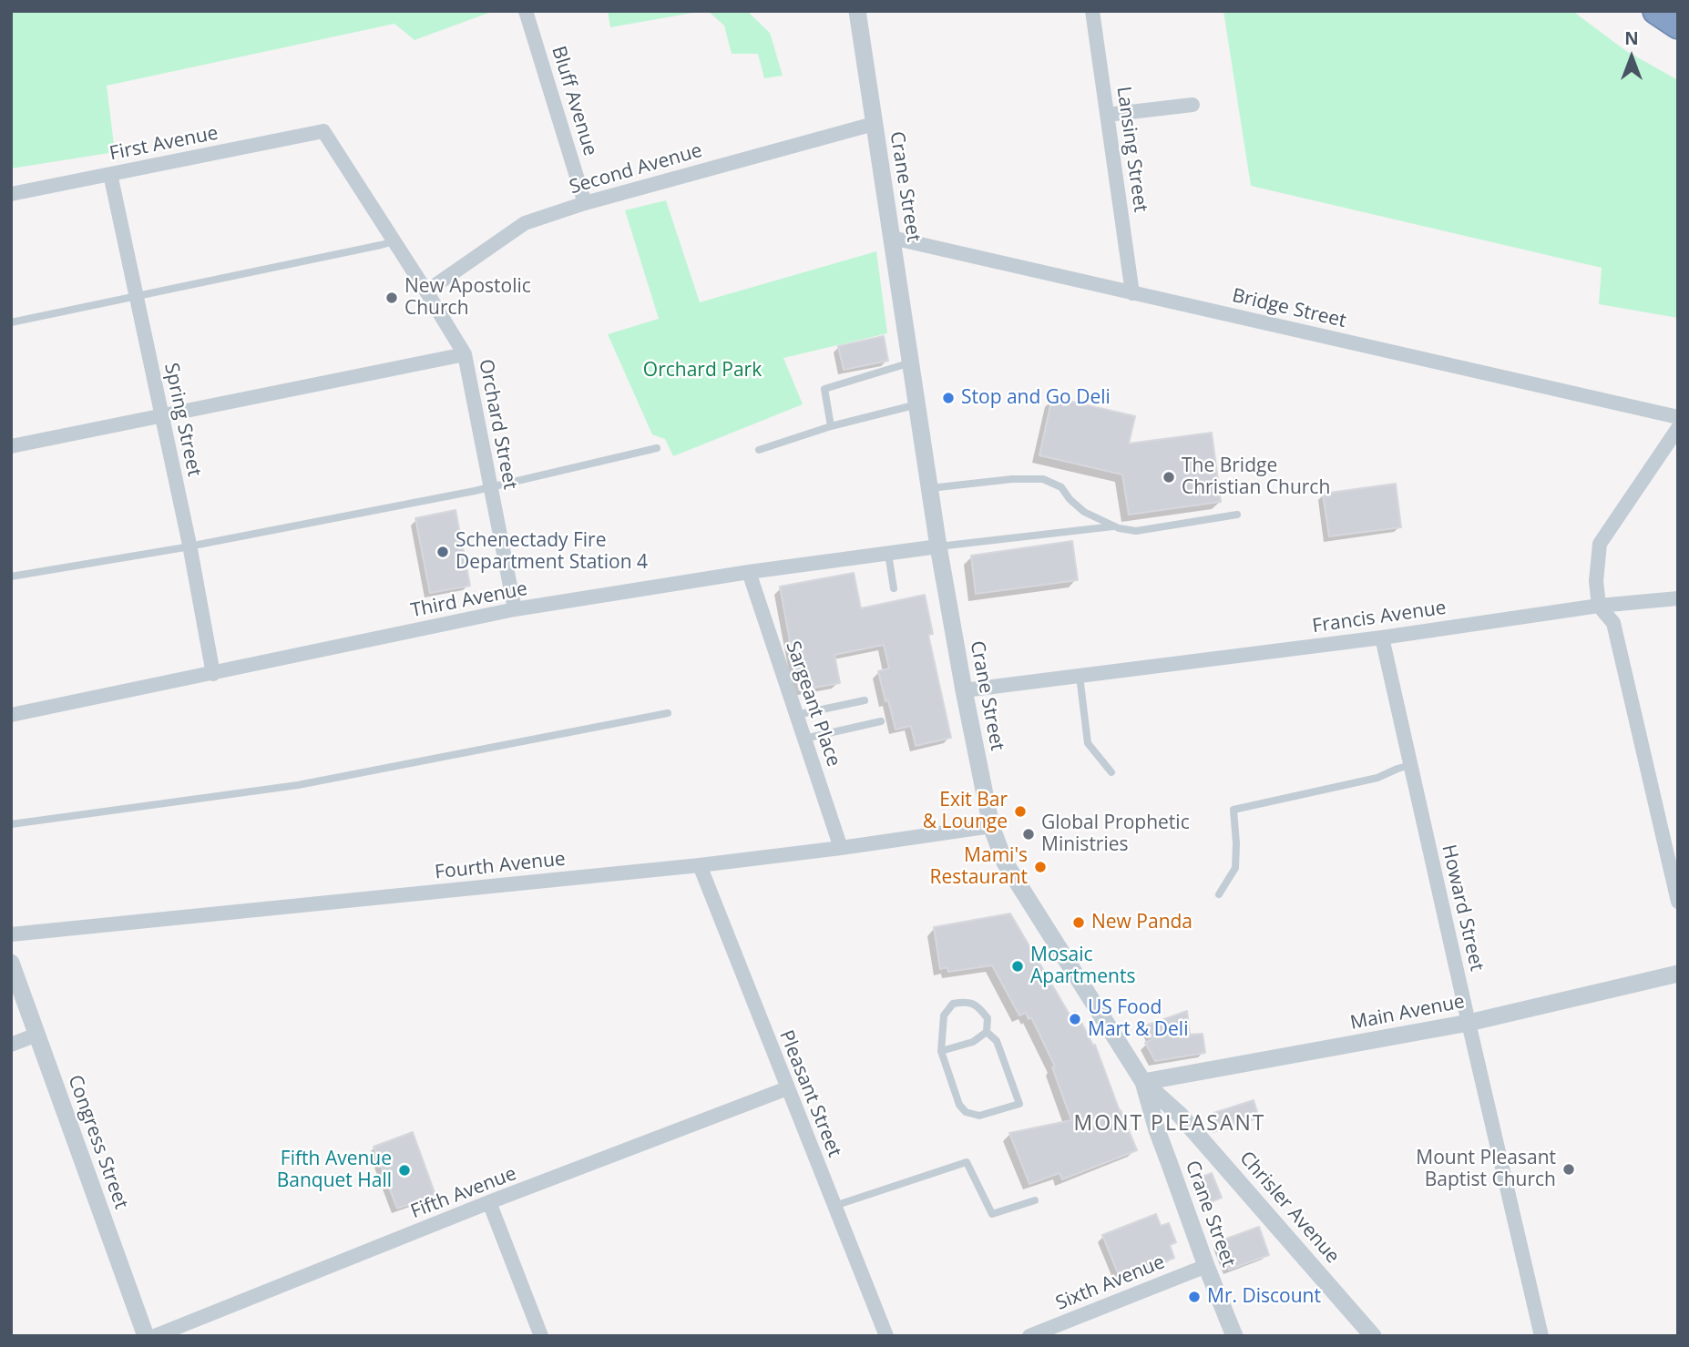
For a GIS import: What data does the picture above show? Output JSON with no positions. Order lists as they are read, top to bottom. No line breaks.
{"streets":{"street":["Bluff Avenue","First Avenue","Lansing Street","Second Avenue","Crane Street","Bridge Street","Spring Street","Orchard Street","Third Avenue","Francis Avenue","Sargeant Place","Fourth Avenue","Howard Street","Main Avenue","Pleasant Street","Congress Street","Fifth Avenue","Chrisler Avenue","Sixth Avenue"]},"crossings":[["Bluff Avenue","Second Avenue"],["First Avenue","Spring Street"],["First Avenue","Orchard Street"],["Lansing Street","Bridge Street"],["Second Avenue","Crane Street"],["Second Avenue","Orchard Street"],["Crane Street","Bridge Street"],["Crane Street","Third Avenue"],["Crane Street","Francis Avenue"],["Crane Street","Fourth Avenue"],["Crane Street","Main Avenue"],["Crane Street","Chrisler Avenue"],["Crane Street","Sixth Avenue"],["Spring Street","Third Avenue"],["Orchard Street","Third Avenue"],["Third Avenue","Sargeant Place"],["Francis Avenue","Howard Street"],["Sargeant Place","Fourth Avenue"],["Fourth Avenue","Pleasant Street"],["Howard Street","Main Avenue"],["Main Avenue","Chrisler Avenue"],["Pleasant Street","Fifth Avenue"]],"districts":["MONT PLEASANT"],"parks":["Orchard Park"],"places":["New Apostolic Church","Stop and Go Deli","The Bridge Christian Church","Schenectady Fire Department Station 4","Exit Bar & Lounge","Global Prophetic Ministries","Mami's Restaurant","New Panda","Mosaic Apartments","US Food Mart & Deli","Mount Pleasant Baptist Church","Fifth Avenue Banquet Hall","Mr. Discount"],"north":"top"}
